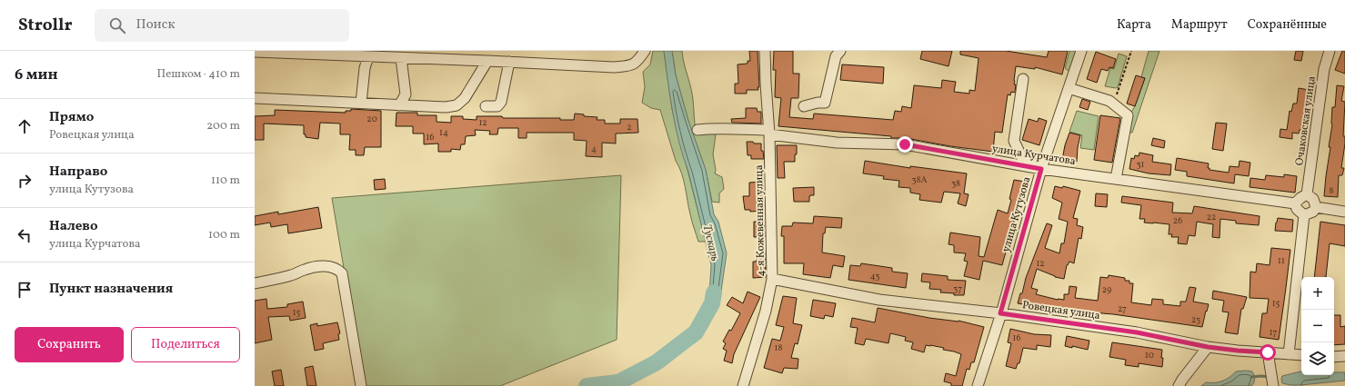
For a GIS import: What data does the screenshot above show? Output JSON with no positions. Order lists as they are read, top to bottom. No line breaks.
{"streets":{"street":["Очаковская улица","улица Курчатова","улица Кутузова","4-я Кожевенная улица","Ровецкая улица"]},"crossings":[["Очаковская улица","улица Курчатова"],["улица Курчатова","улица Кутузова"],["улица Курчатова","4-я Кожевенная улица"],["улица Кутузова","Ровецкая улица"],["4-я Кожевенная улица","Ровецкая улица"]],"water":["Тускарь"],"house_numbers":["20","12","2","14","16","4","31","38А","38","8","22","26","11","12","43","37","29","15","27","15","23","17","16","18","10"],"page":{"header":"Strollr","search":"Поиск","nav":["Карта","Маршрут","Сохранённые"],"heading":["6 мин","Пешком · 410 m"],"list":[["Прямо","Ровецкая улица","200 m"],["Направо","улица Кутузова","110 m"],["Налево","улица Курчатова","100 m"],"Пункт назначения"],"map_buttons":["+","−"],"buttons":["Сохранить","Поделиться"]}}
